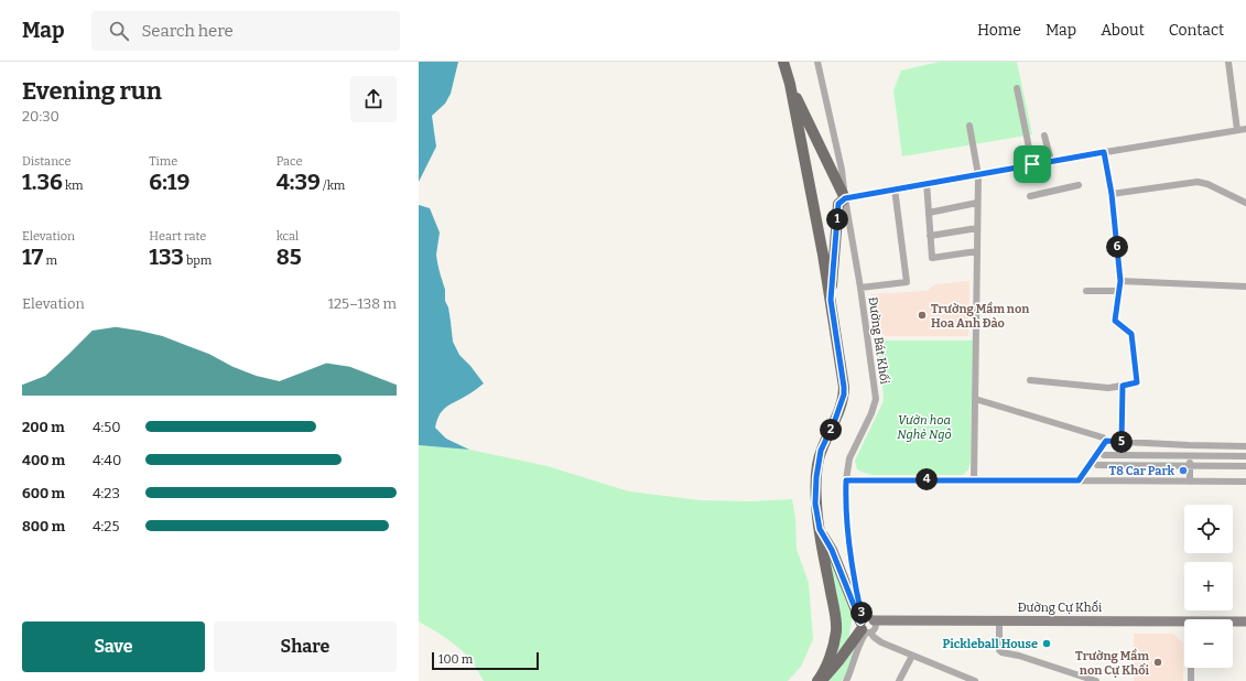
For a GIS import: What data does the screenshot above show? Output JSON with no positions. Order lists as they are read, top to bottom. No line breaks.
{"streets":{"street":["Đường Bát Khối","Đường Cự Khối"]},"crossings":[["Đường Bát Khối","Đường Cự Khối"]],"parks":["Vườn hoa Nghè Ngô"],"places":["Trường Mầm non Hoa Anh Đào","T8 Car Park","Pickleball House","Trường Mầm non Cự Khối"],"scale_bar":"100 m","page":{"header":"Map","search":"Search here","nav":["Home","Map","About","Contact"],"heading":["Evening run","20:30"],"stats":[["Distance","1.36 km"],["Time","6:19"],["Pace","4:39 /km"],["Elevation","17 m"],["Heart rate","133 bpm"],["kcal","85"]],"pins":["1","6","2","5","4","3"],"chart":["Elevation","125–138 m"],"list":[{"name":"200 m","note":"4:50"},{"name":"400 m","note":"4:40"},{"name":"600 m","note":"4:23"},{"name":"800 m","note":"4:25"}],"map_buttons":["+","−"],"buttons":["Save","Share"],"scale":"100 m"}}
